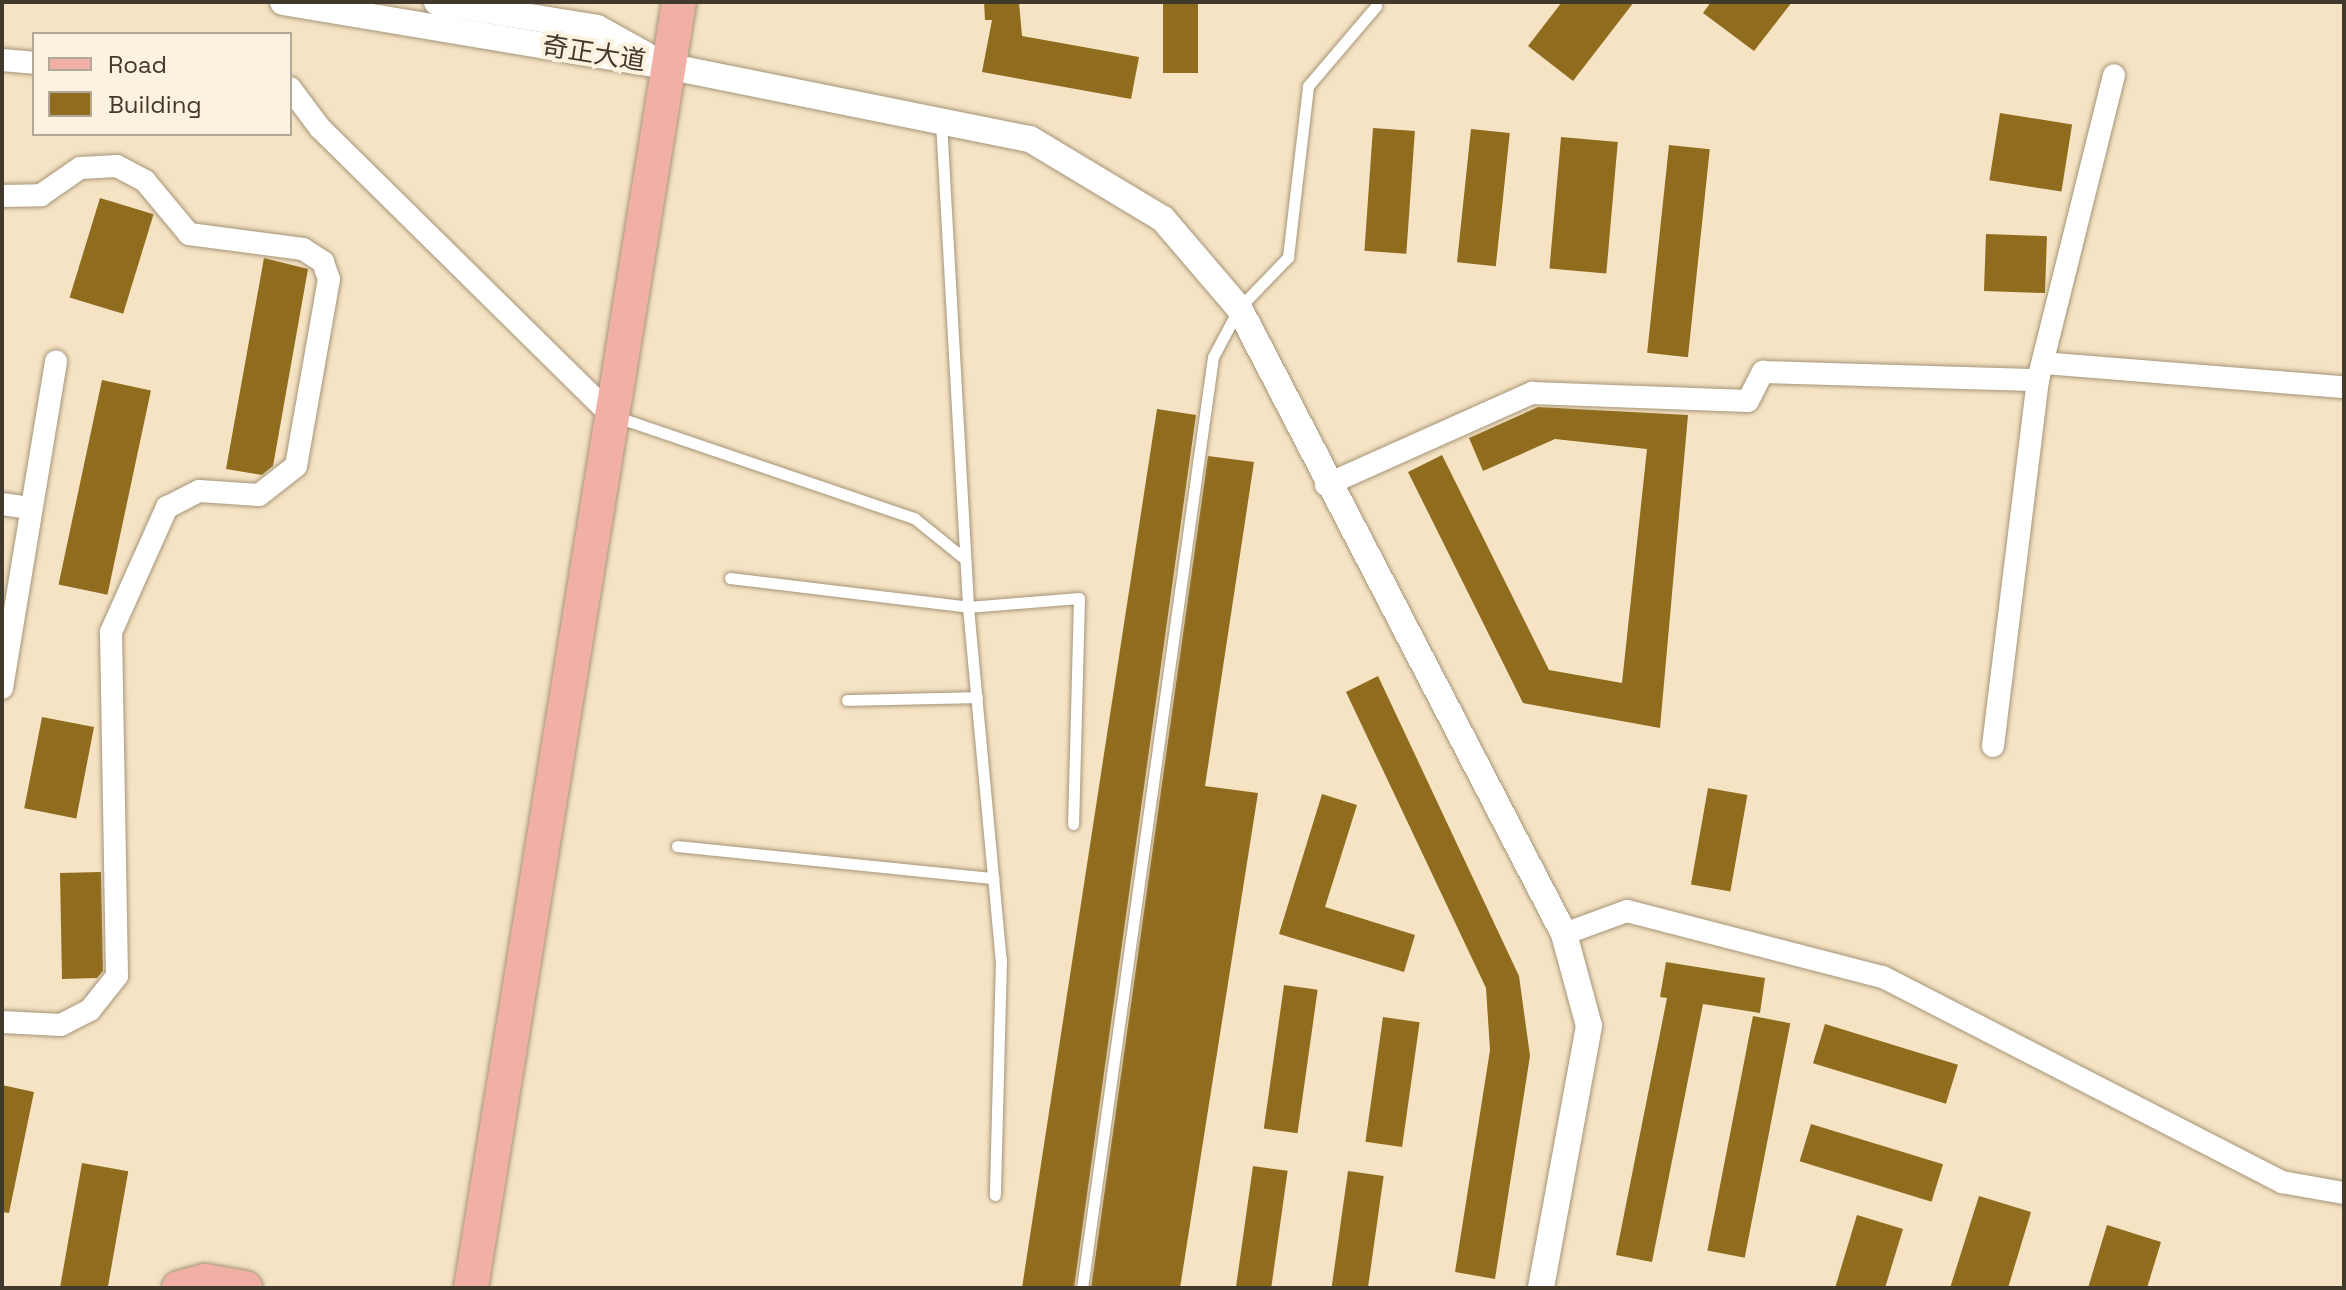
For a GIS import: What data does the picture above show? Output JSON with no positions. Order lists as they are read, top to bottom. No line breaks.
{"streets":{"street":["奇正大道"]},"legend":["Road","Building"]}
